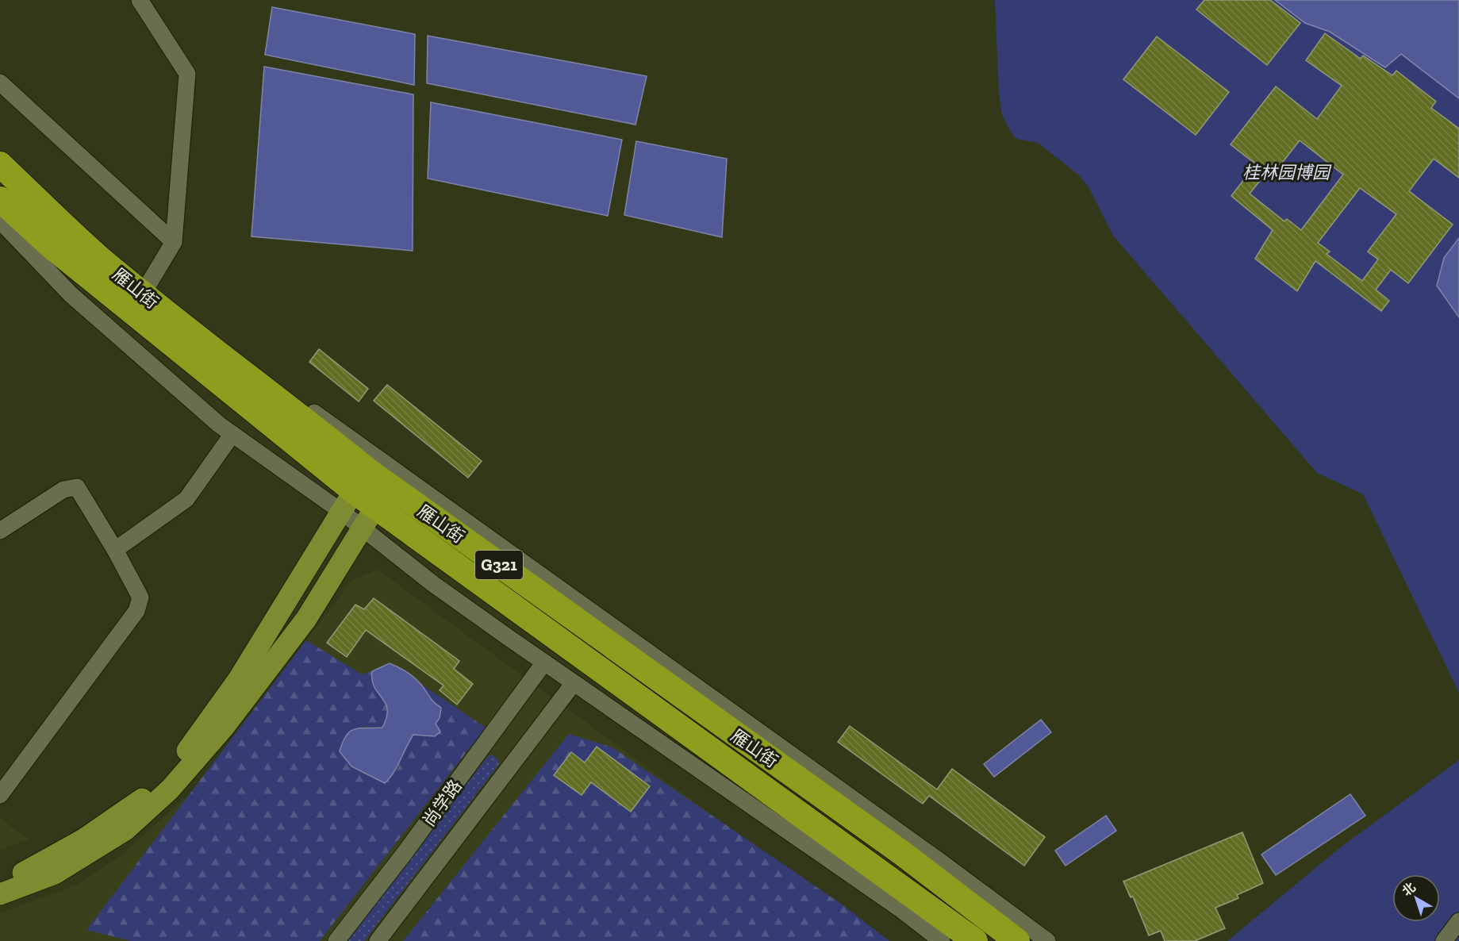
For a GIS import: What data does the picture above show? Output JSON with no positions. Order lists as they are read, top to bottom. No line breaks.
{"streets":{"highway":["雁山街","G321"],"street":["尚学路"]},"parks":["桂林园博园"],"north":"top left"}
